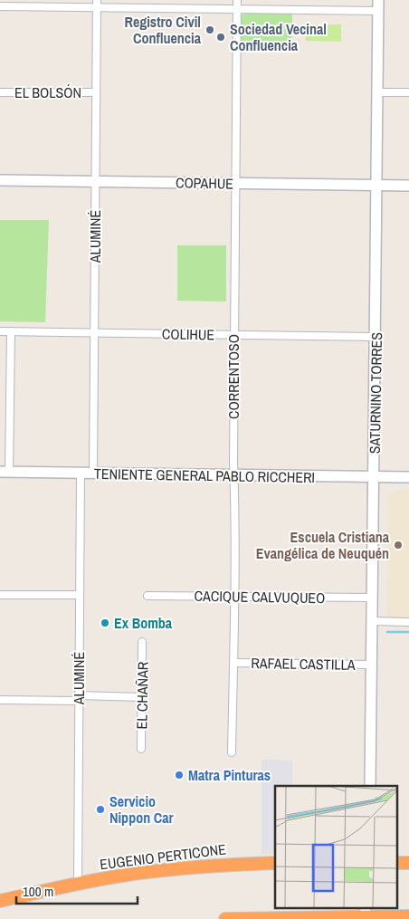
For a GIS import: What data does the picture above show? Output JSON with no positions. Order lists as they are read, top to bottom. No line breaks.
{"streets":{"highway":["EUGENIO PERTICONE"],"street":["EL BOLSÓN","COPAHUE","ALUMINÉ","COLIHUE","CORRENTOSO","SATURNINO TORRES","TENIENTE GENERAL PABLO RICCHERI","CACIQUE CALVUQUEO","RAFAEL CASTILLA","EL CHAÑAR"]},"crossings":[["EL BOLSÓN","ALUMINÉ"],["COPAHUE","ALUMINÉ"],["COPAHUE","CORRENTOSO"],["COPAHUE","SATURNINO TORRES"],["ALUMINÉ","COLIHUE"],["ALUMINÉ","TENIENTE GENERAL PABLO RICCHERI"],["ALUMINÉ","EUGENIO PERTICONE"],["COLIHUE","CORRENTOSO"],["COLIHUE","SATURNINO TORRES"],["CORRENTOSO","TENIENTE GENERAL PABLO RICCHERI"],["CORRENTOSO","CACIQUE CALVUQUEO"],["CORRENTOSO","RAFAEL CASTILLA"],["SATURNINO TORRES","TENIENTE GENERAL PABLO RICCHERI"],["SATURNINO TORRES","CACIQUE CALVUQUEO"],["SATURNINO TORRES","RAFAEL CASTILLA"]],"places":["Registro Civil Confluencia","Sociedad Vecinal Confluencia","Escuela Cristiana Evangélica de Neuquén","Ex Bomba","Matra Pinturas","Servicio Nippon Car"],"scale_bar":"100 m"}
